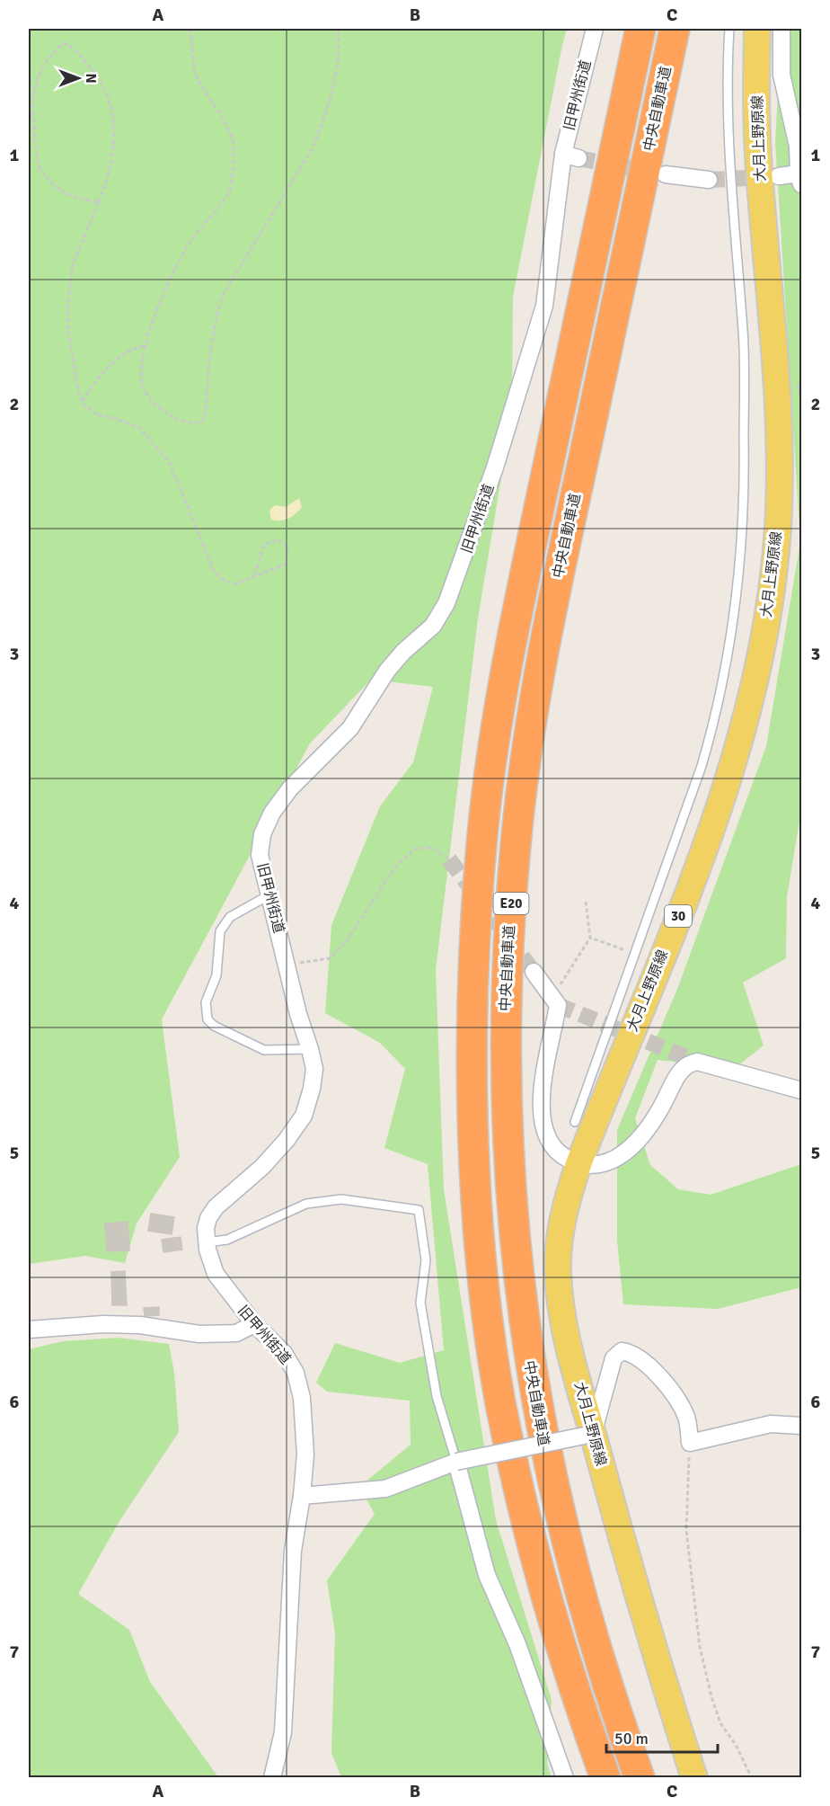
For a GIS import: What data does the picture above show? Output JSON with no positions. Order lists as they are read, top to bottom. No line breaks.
{"streets":{"highway":["中央自動車道","E20"],"main road":["大月上野原線","30"],"street":["旧甲州街道"]},"scale_bar":"50 m","north":"right","grid":{"columns":["A","B","C"],"rows":["1","2","3","4","5","6","7"]}}
